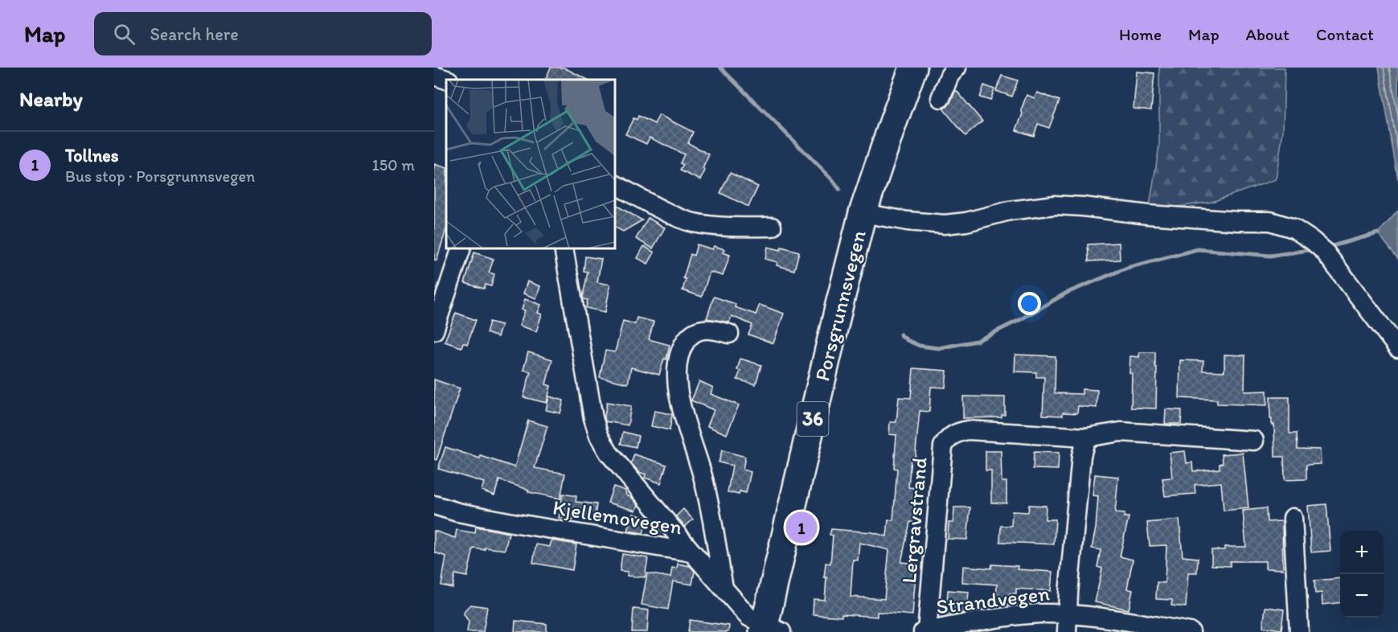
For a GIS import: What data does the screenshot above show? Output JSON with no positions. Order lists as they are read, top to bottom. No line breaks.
{"streets":{"highway":["Porsgrunnsvegen","36"],"street":["Kjellemovegen","Lergravstrand","Strandvegen"]},"crossings":[["Porsgrunnsvegen","Kjellemovegen"],["Lergravstrand","Strandvegen"]],"page":{"header":"Map","search":"Search here","nav":["Home","Map","About","Contact"],"heading":"Nearby","list":[{"mark":"1","name":"Tollnes","note":"Bus stop · Porsgrunnsvegen","value":"150 m"}],"pins":"1","map_buttons":["+","−"]}}
